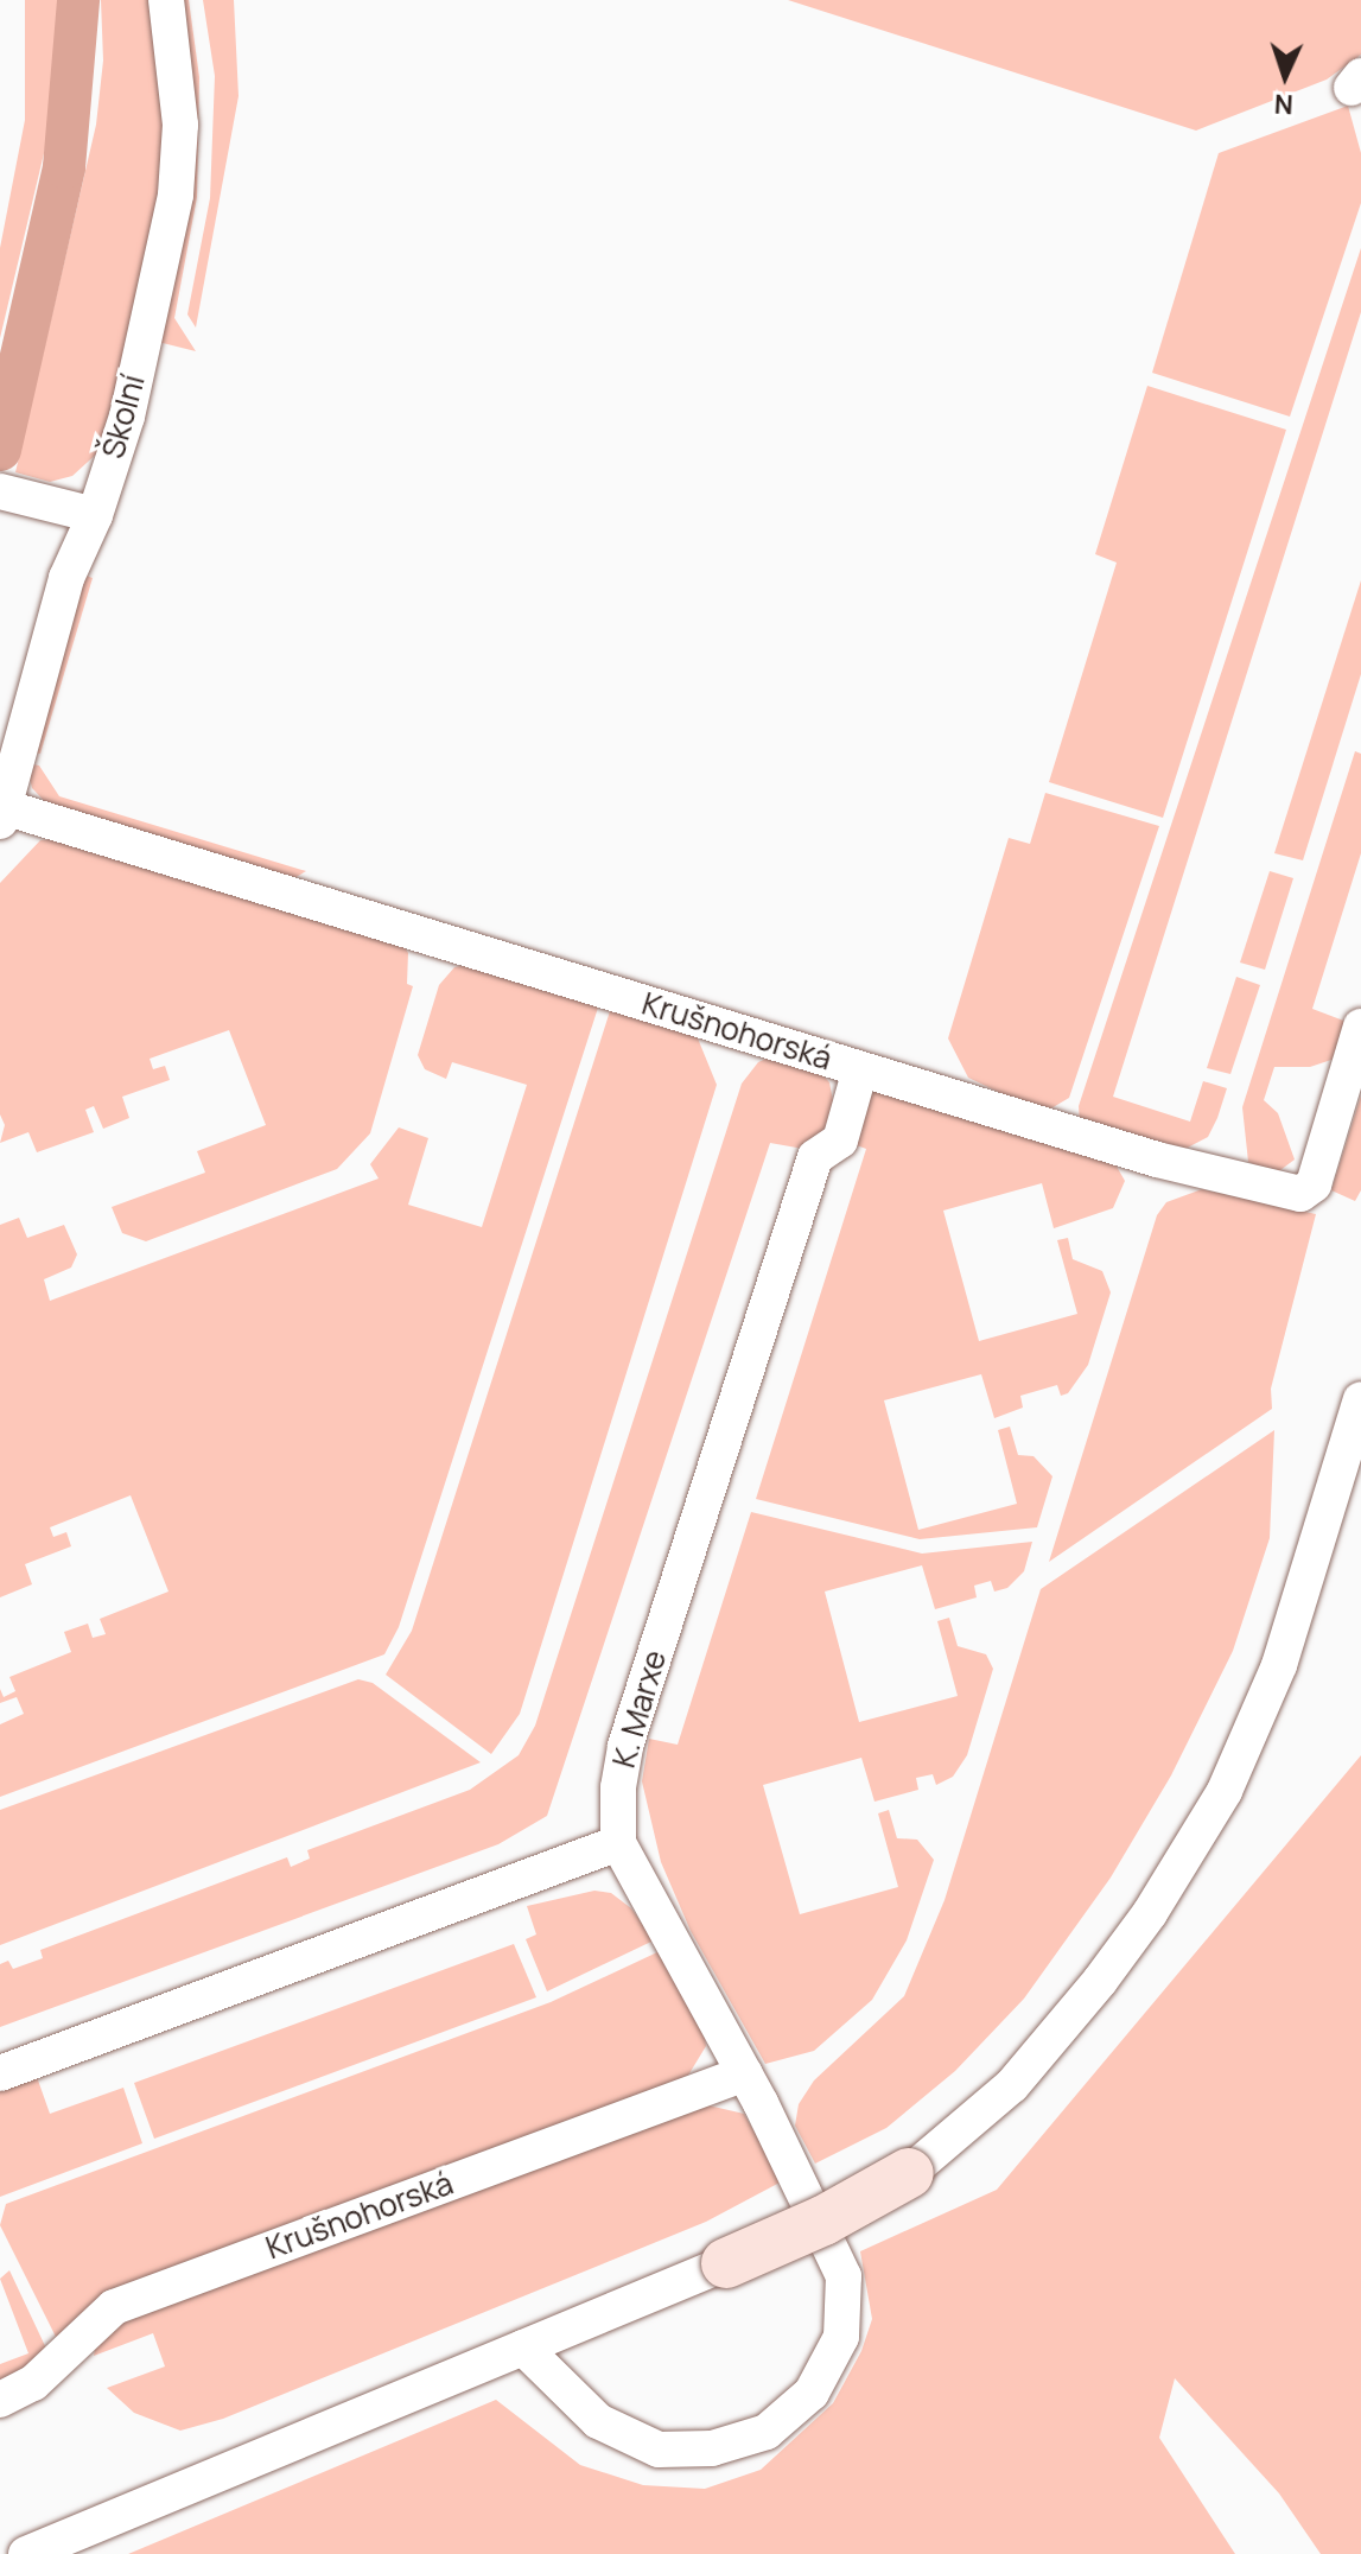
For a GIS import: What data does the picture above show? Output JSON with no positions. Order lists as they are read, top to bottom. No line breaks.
{"streets":{"street":["Školní","Krušnohorská","K. Marxe"]},"crossings":[["Školní","Krušnohorská"],["Krušnohorská","K. Marxe"]],"north":"bottom"}
